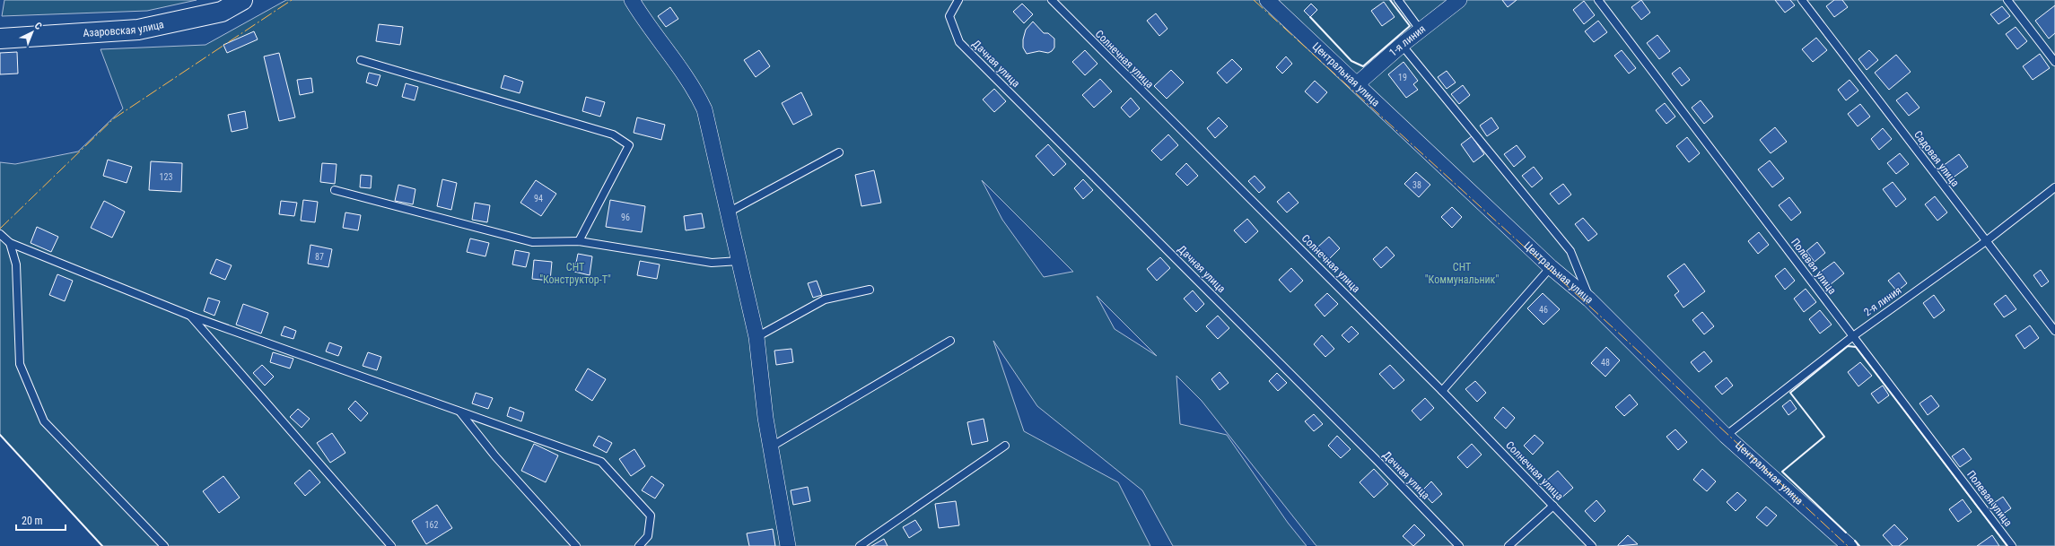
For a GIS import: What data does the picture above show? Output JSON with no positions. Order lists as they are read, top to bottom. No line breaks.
{"streets":{"street":["Азаровская улица","1-я линия","Центральная улица"],"lane":["Солнечная улица","Дачная улица","Садовая улица","Полевая улица","2-я линия"]},"crossings":[["1-я линия","Центральная улица"],["Центральная улица","2-я линия"],["Садовая улица","2-я линия"],["Полевая улица","2-я линия"]],"parks":["СНТ \"Конструктор-Т\"","СНТ \"Коммунальник\""],"house_numbers":["19","123","38","94","96","87","46","48","162"],"scale_bar":"20 m","north":"top right"}
